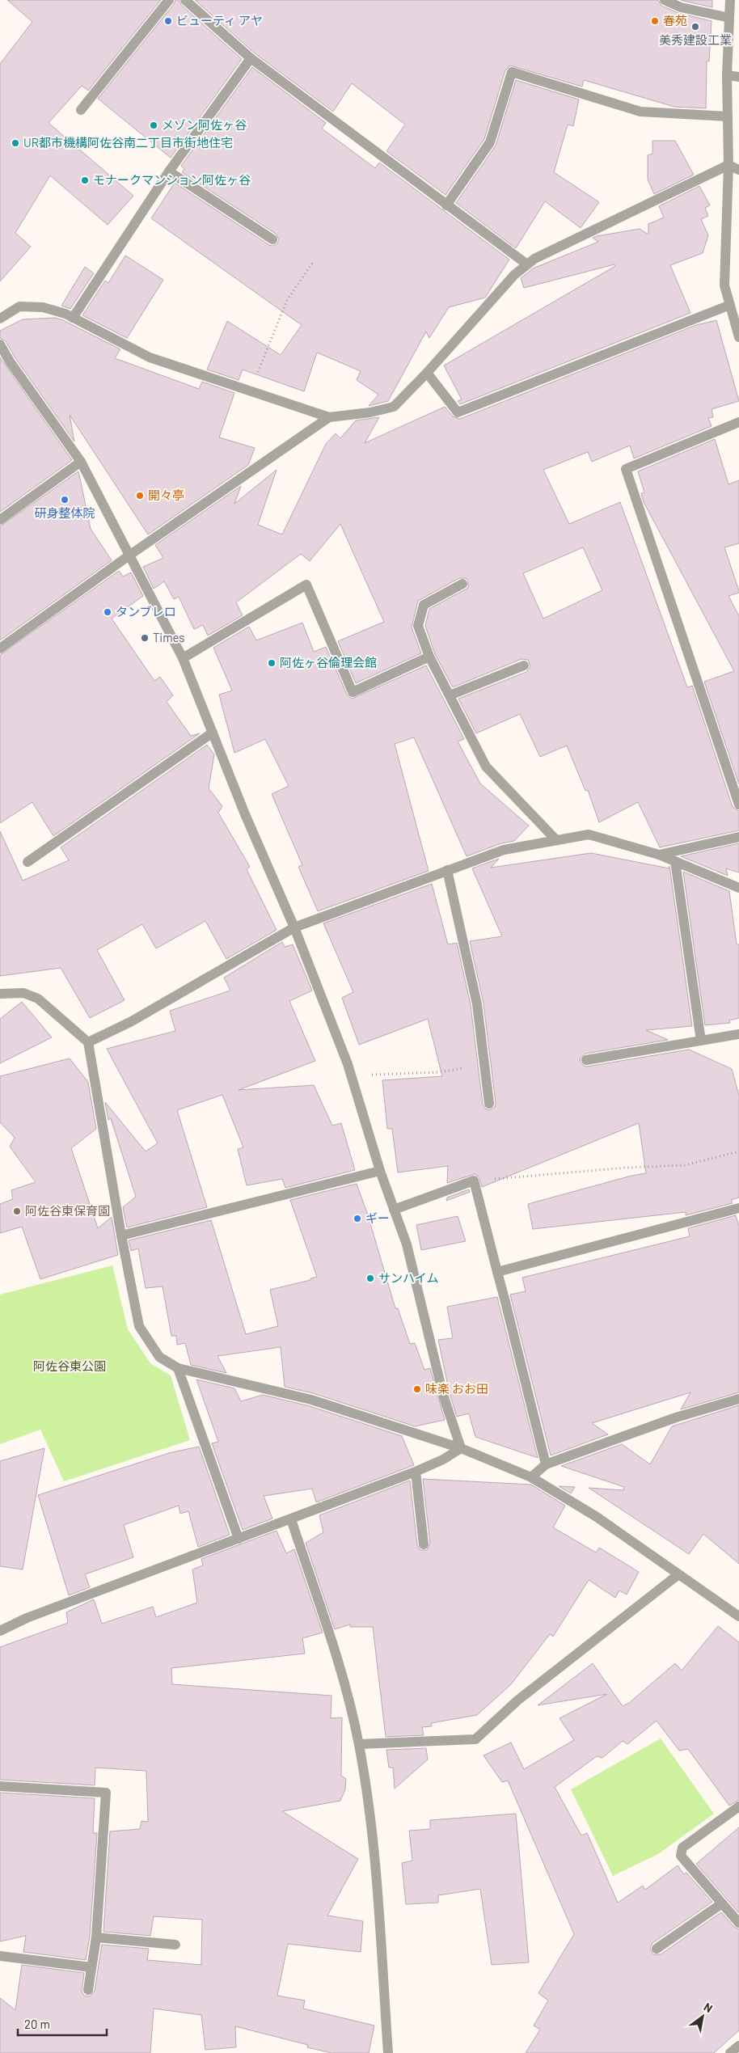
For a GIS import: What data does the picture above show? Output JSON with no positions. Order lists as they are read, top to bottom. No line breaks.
{"parks":["阿佐谷東公園"],"places":["ビューティ アヤ","春苑","美秀建設工業","メゾン阿佐ヶ谷","UR都市機構阿佐谷南二丁目市街地住宅","モナークマンション阿佐ヶ谷","開々亭","研身整体院","タンブレロ","Times","阿佐ヶ谷倫理会館","阿佐谷東保育園","ギー","サンハイム","味楽 おお田"],"scale_bar":"20 m","north":"top right"}
